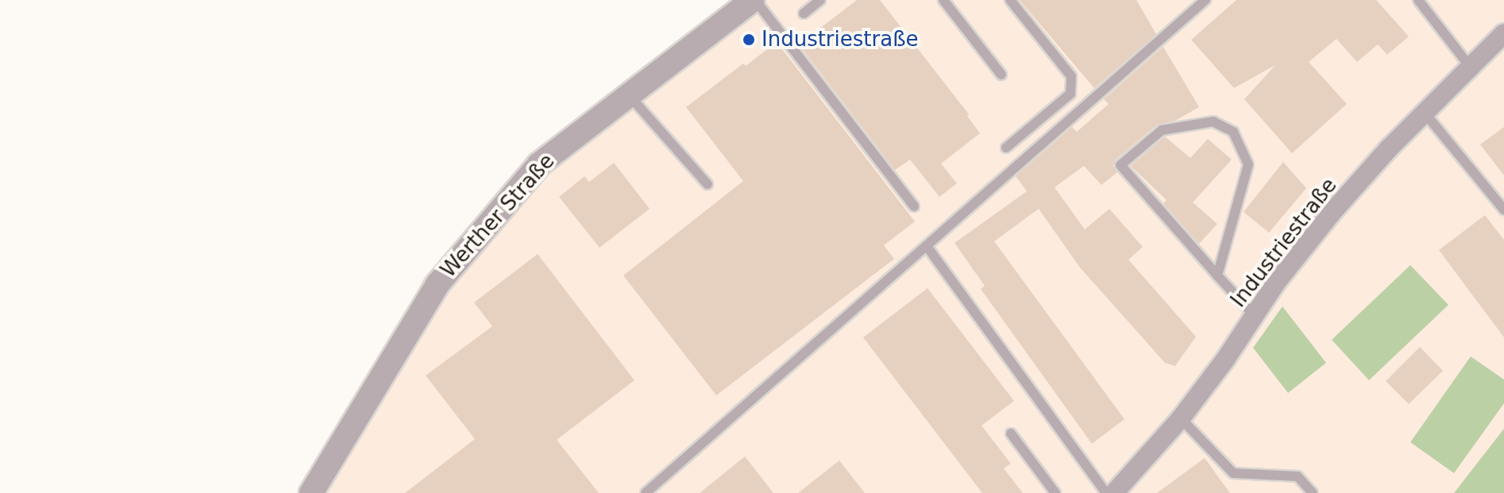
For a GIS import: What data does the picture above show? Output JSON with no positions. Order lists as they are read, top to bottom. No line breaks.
{"streets":{"street":["Werther Straße","Industriestraße"]},"places":["Industriestraße"]}
